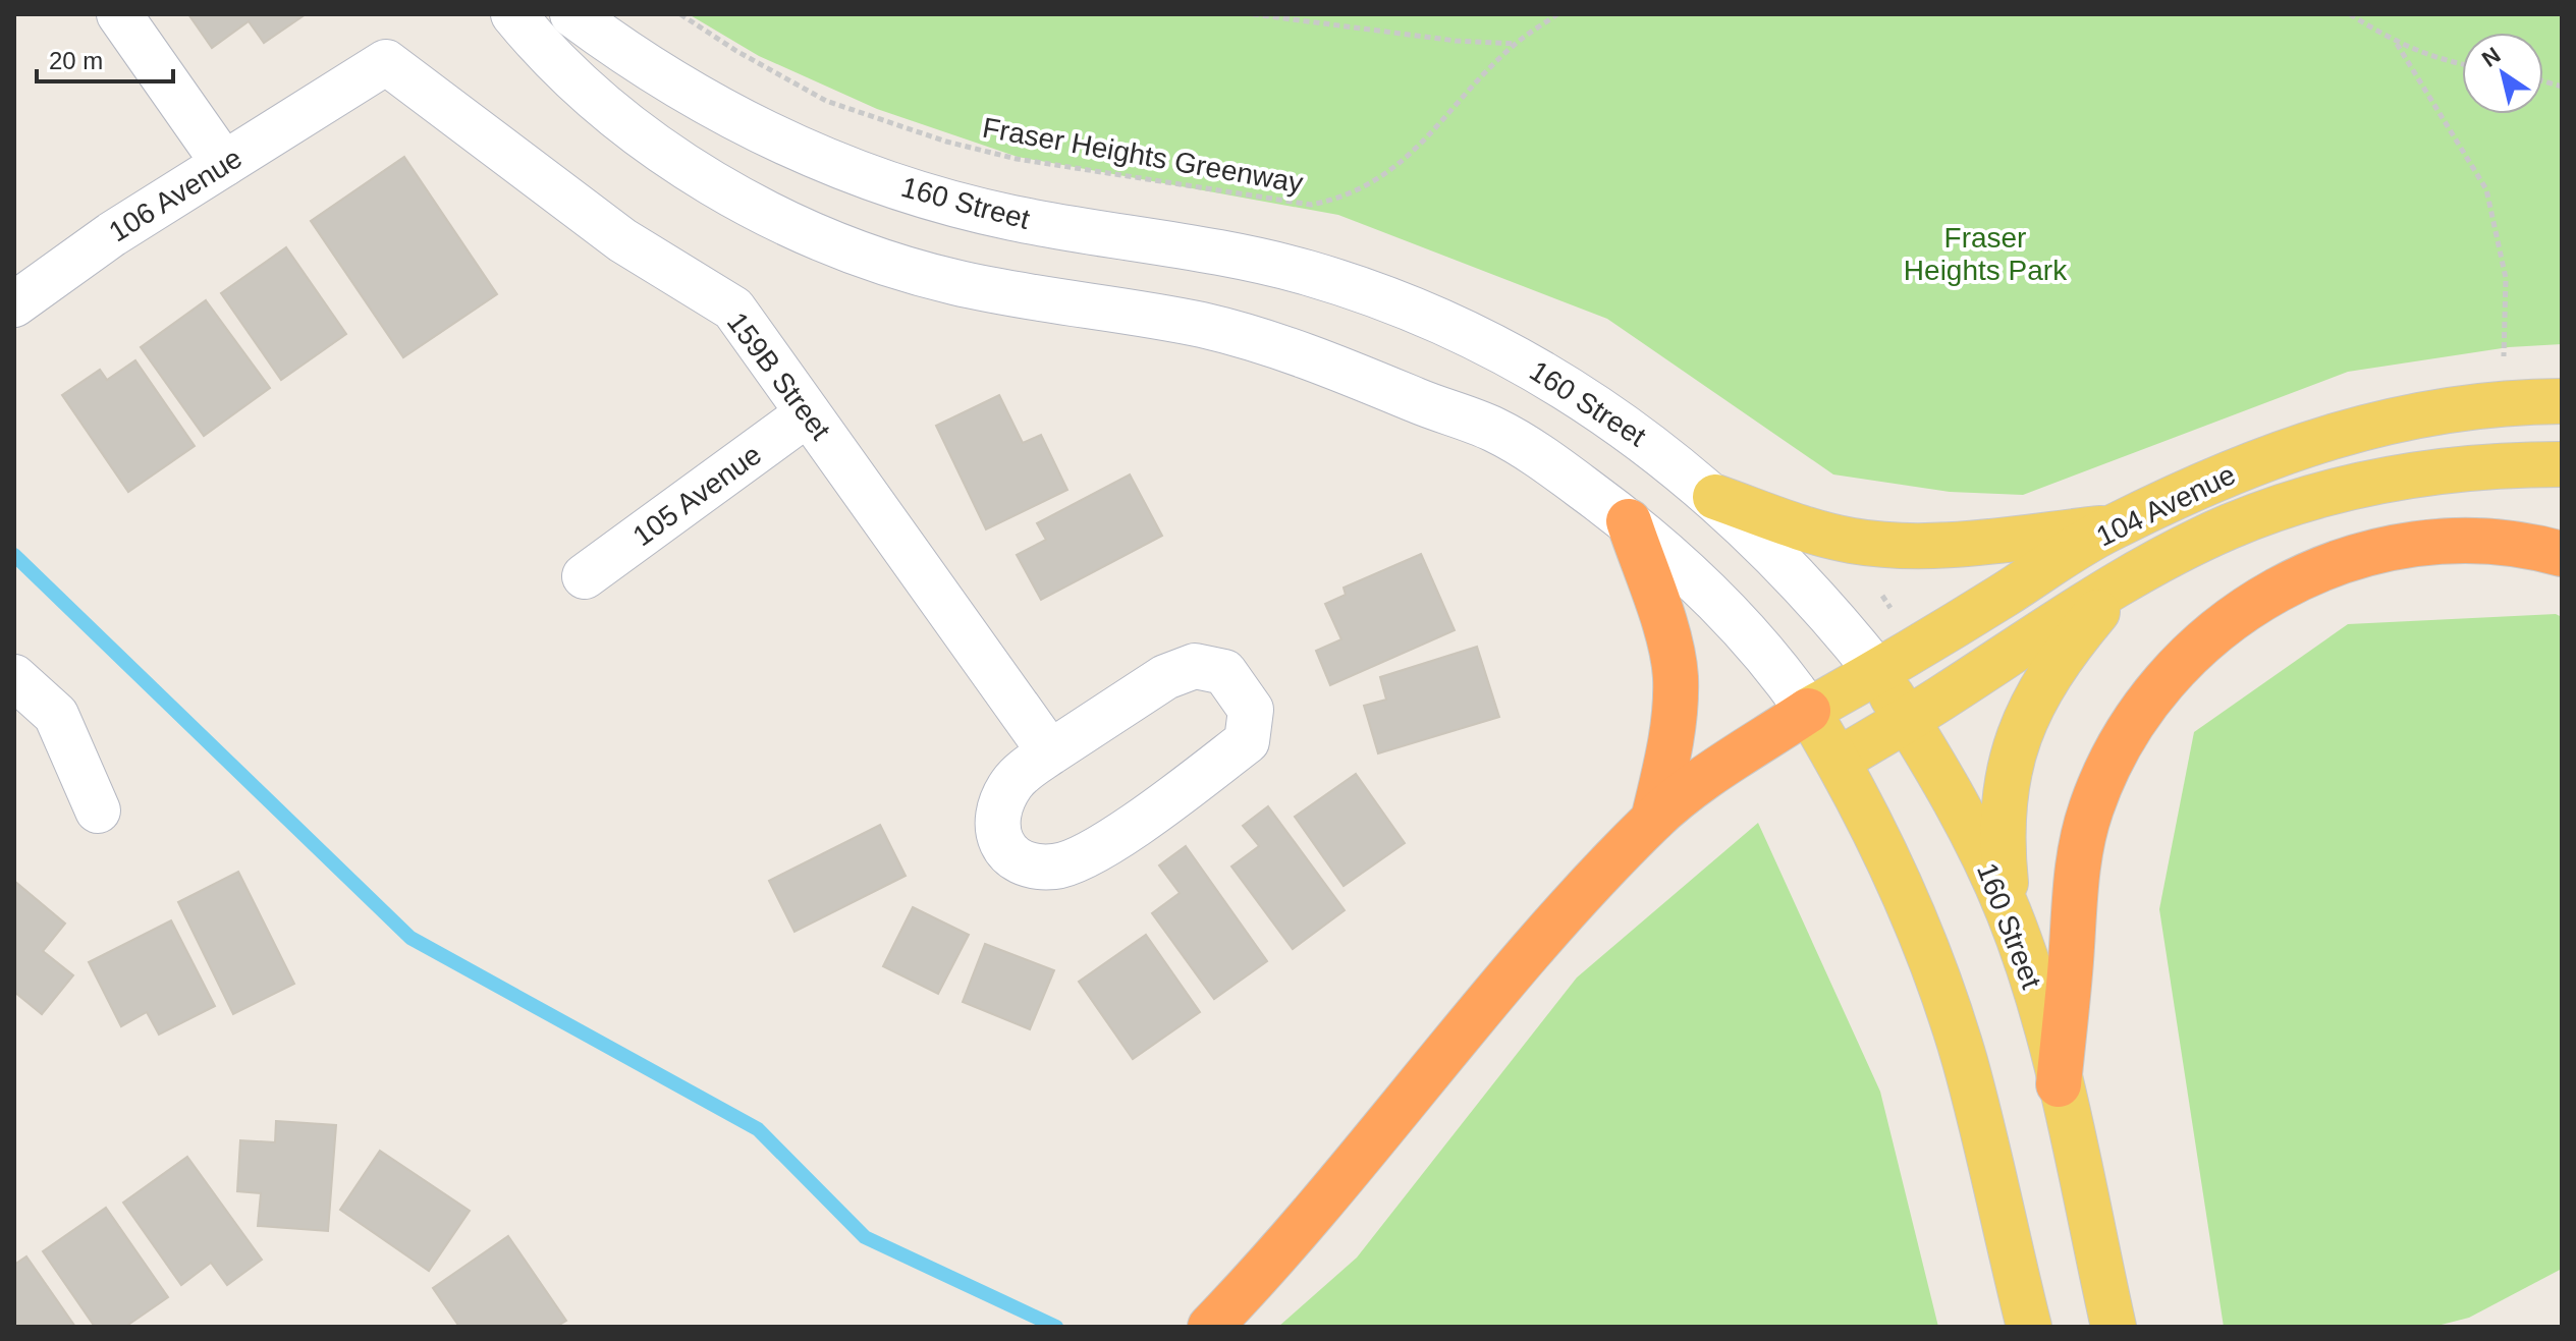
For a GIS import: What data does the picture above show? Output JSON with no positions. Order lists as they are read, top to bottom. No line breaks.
{"streets":{"main road":["160 Street","104 Avenue"],"street":["106 Avenue","159B Street","105 Avenue"],"path":["Fraser Heights Greenway"]},"crossings":[["106 Avenue","159B Street"],["160 Street","104 Avenue"],["159B Street","105 Avenue"]],"parks":["Fraser Heights Park"],"scale_bar":"20 m","north":"top left"}
